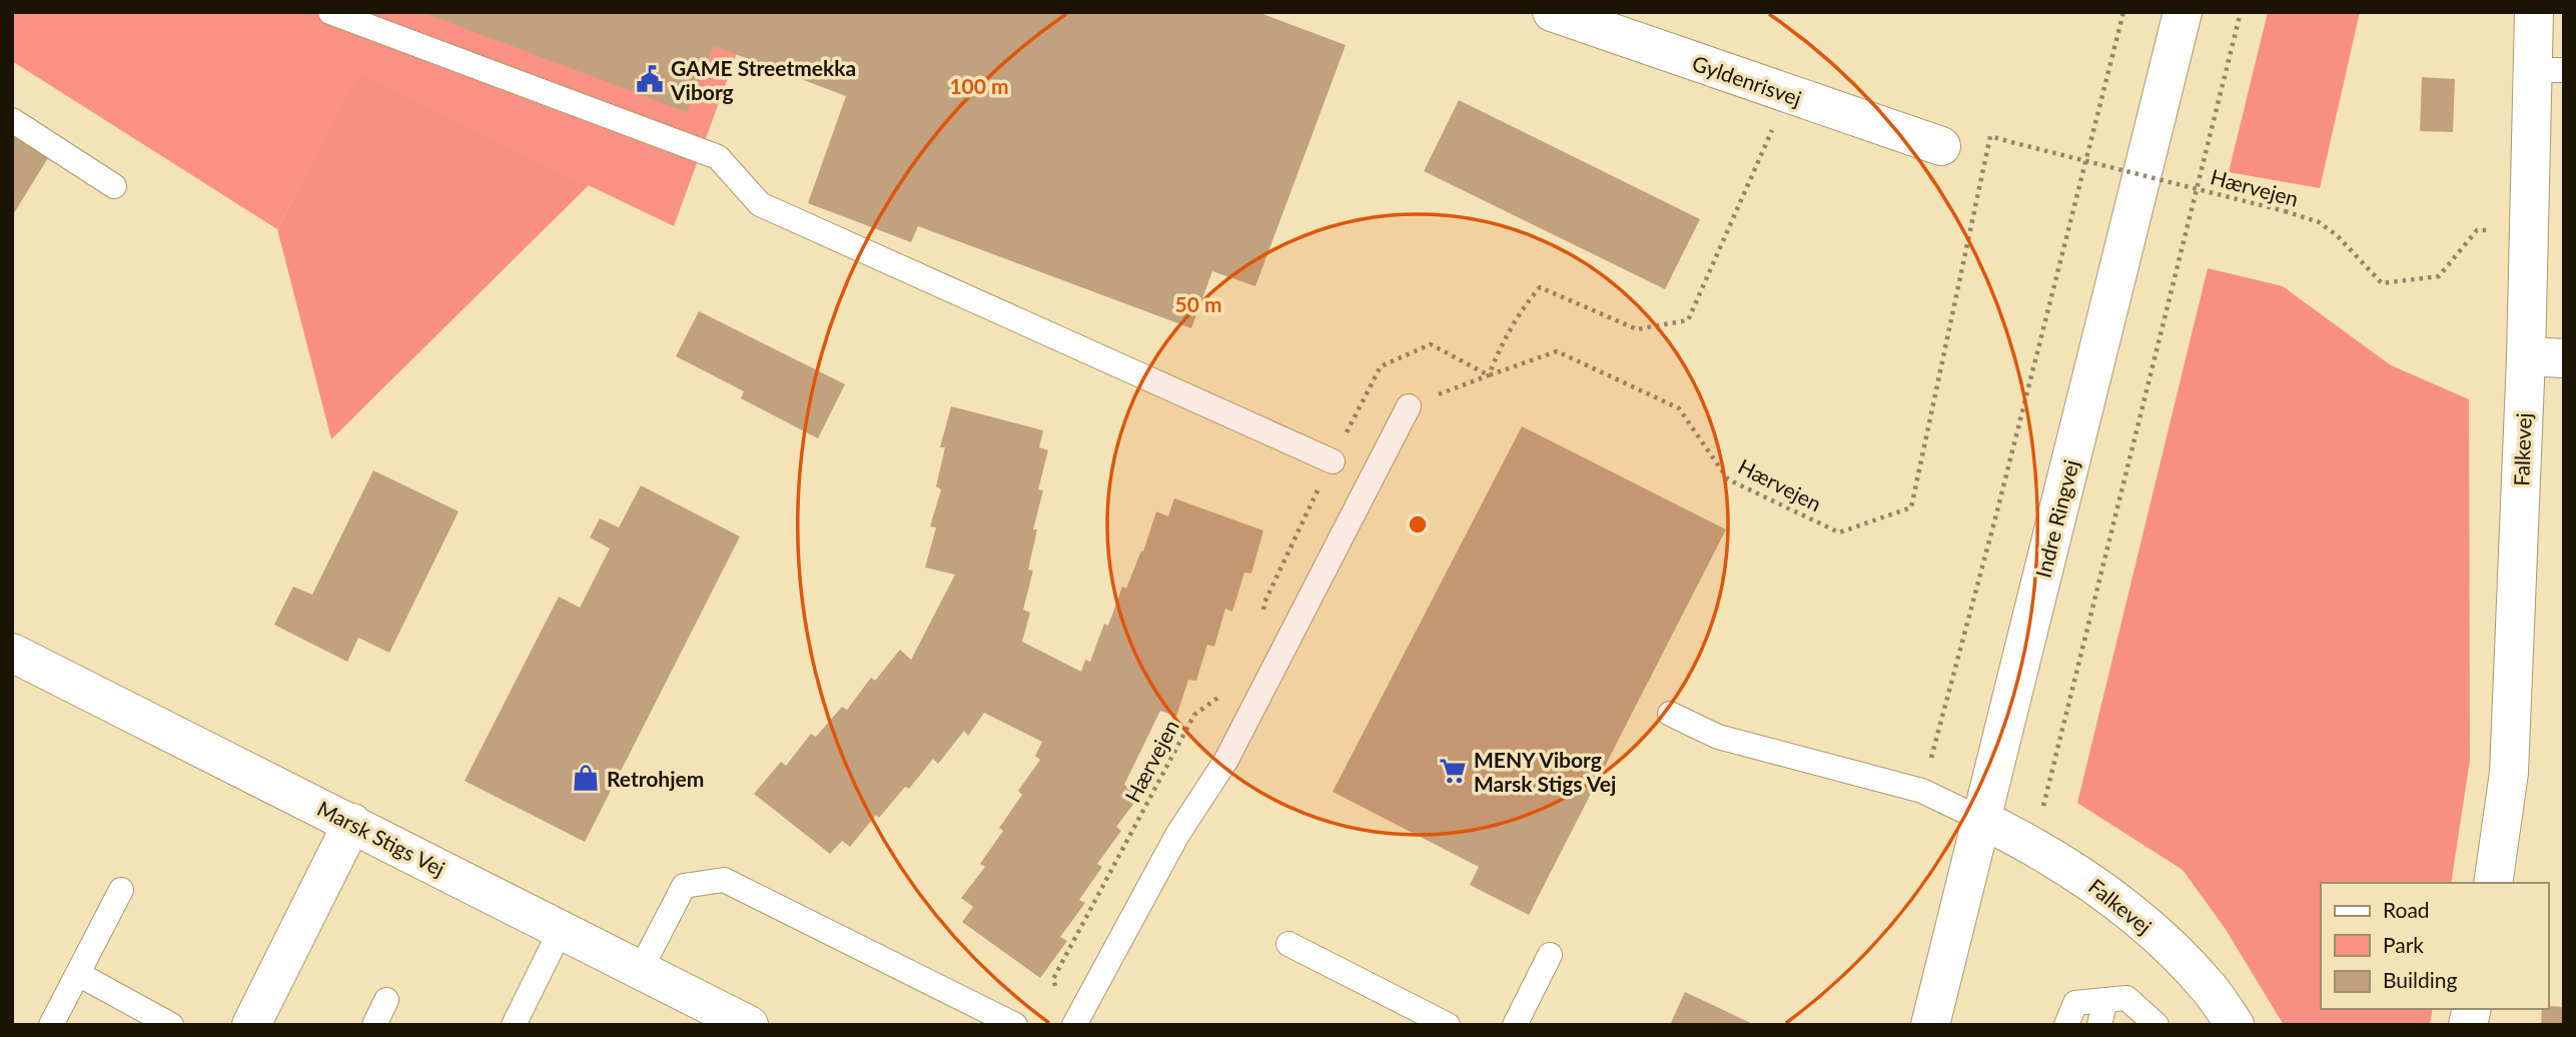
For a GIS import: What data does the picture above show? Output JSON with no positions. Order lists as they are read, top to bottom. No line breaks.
{"streets":{"street":["Gyldenrisvej","Falkevej","Indre Ringvej","Marsk Stigs Vej"],"path":["Hærvejen"]},"crossings":[["Hærvejen","Falkevej"],["Falkevej","Indre Ringvej"]],"places":{"public building":["GAME Streetmekka Viborg"],"supermarket":["MENY Viborg Marsk Stigs Vej"],"shop":["Retrohjem"]},"legend":["Road","Park","Building"],"rings":["100 m","50 m"]}
